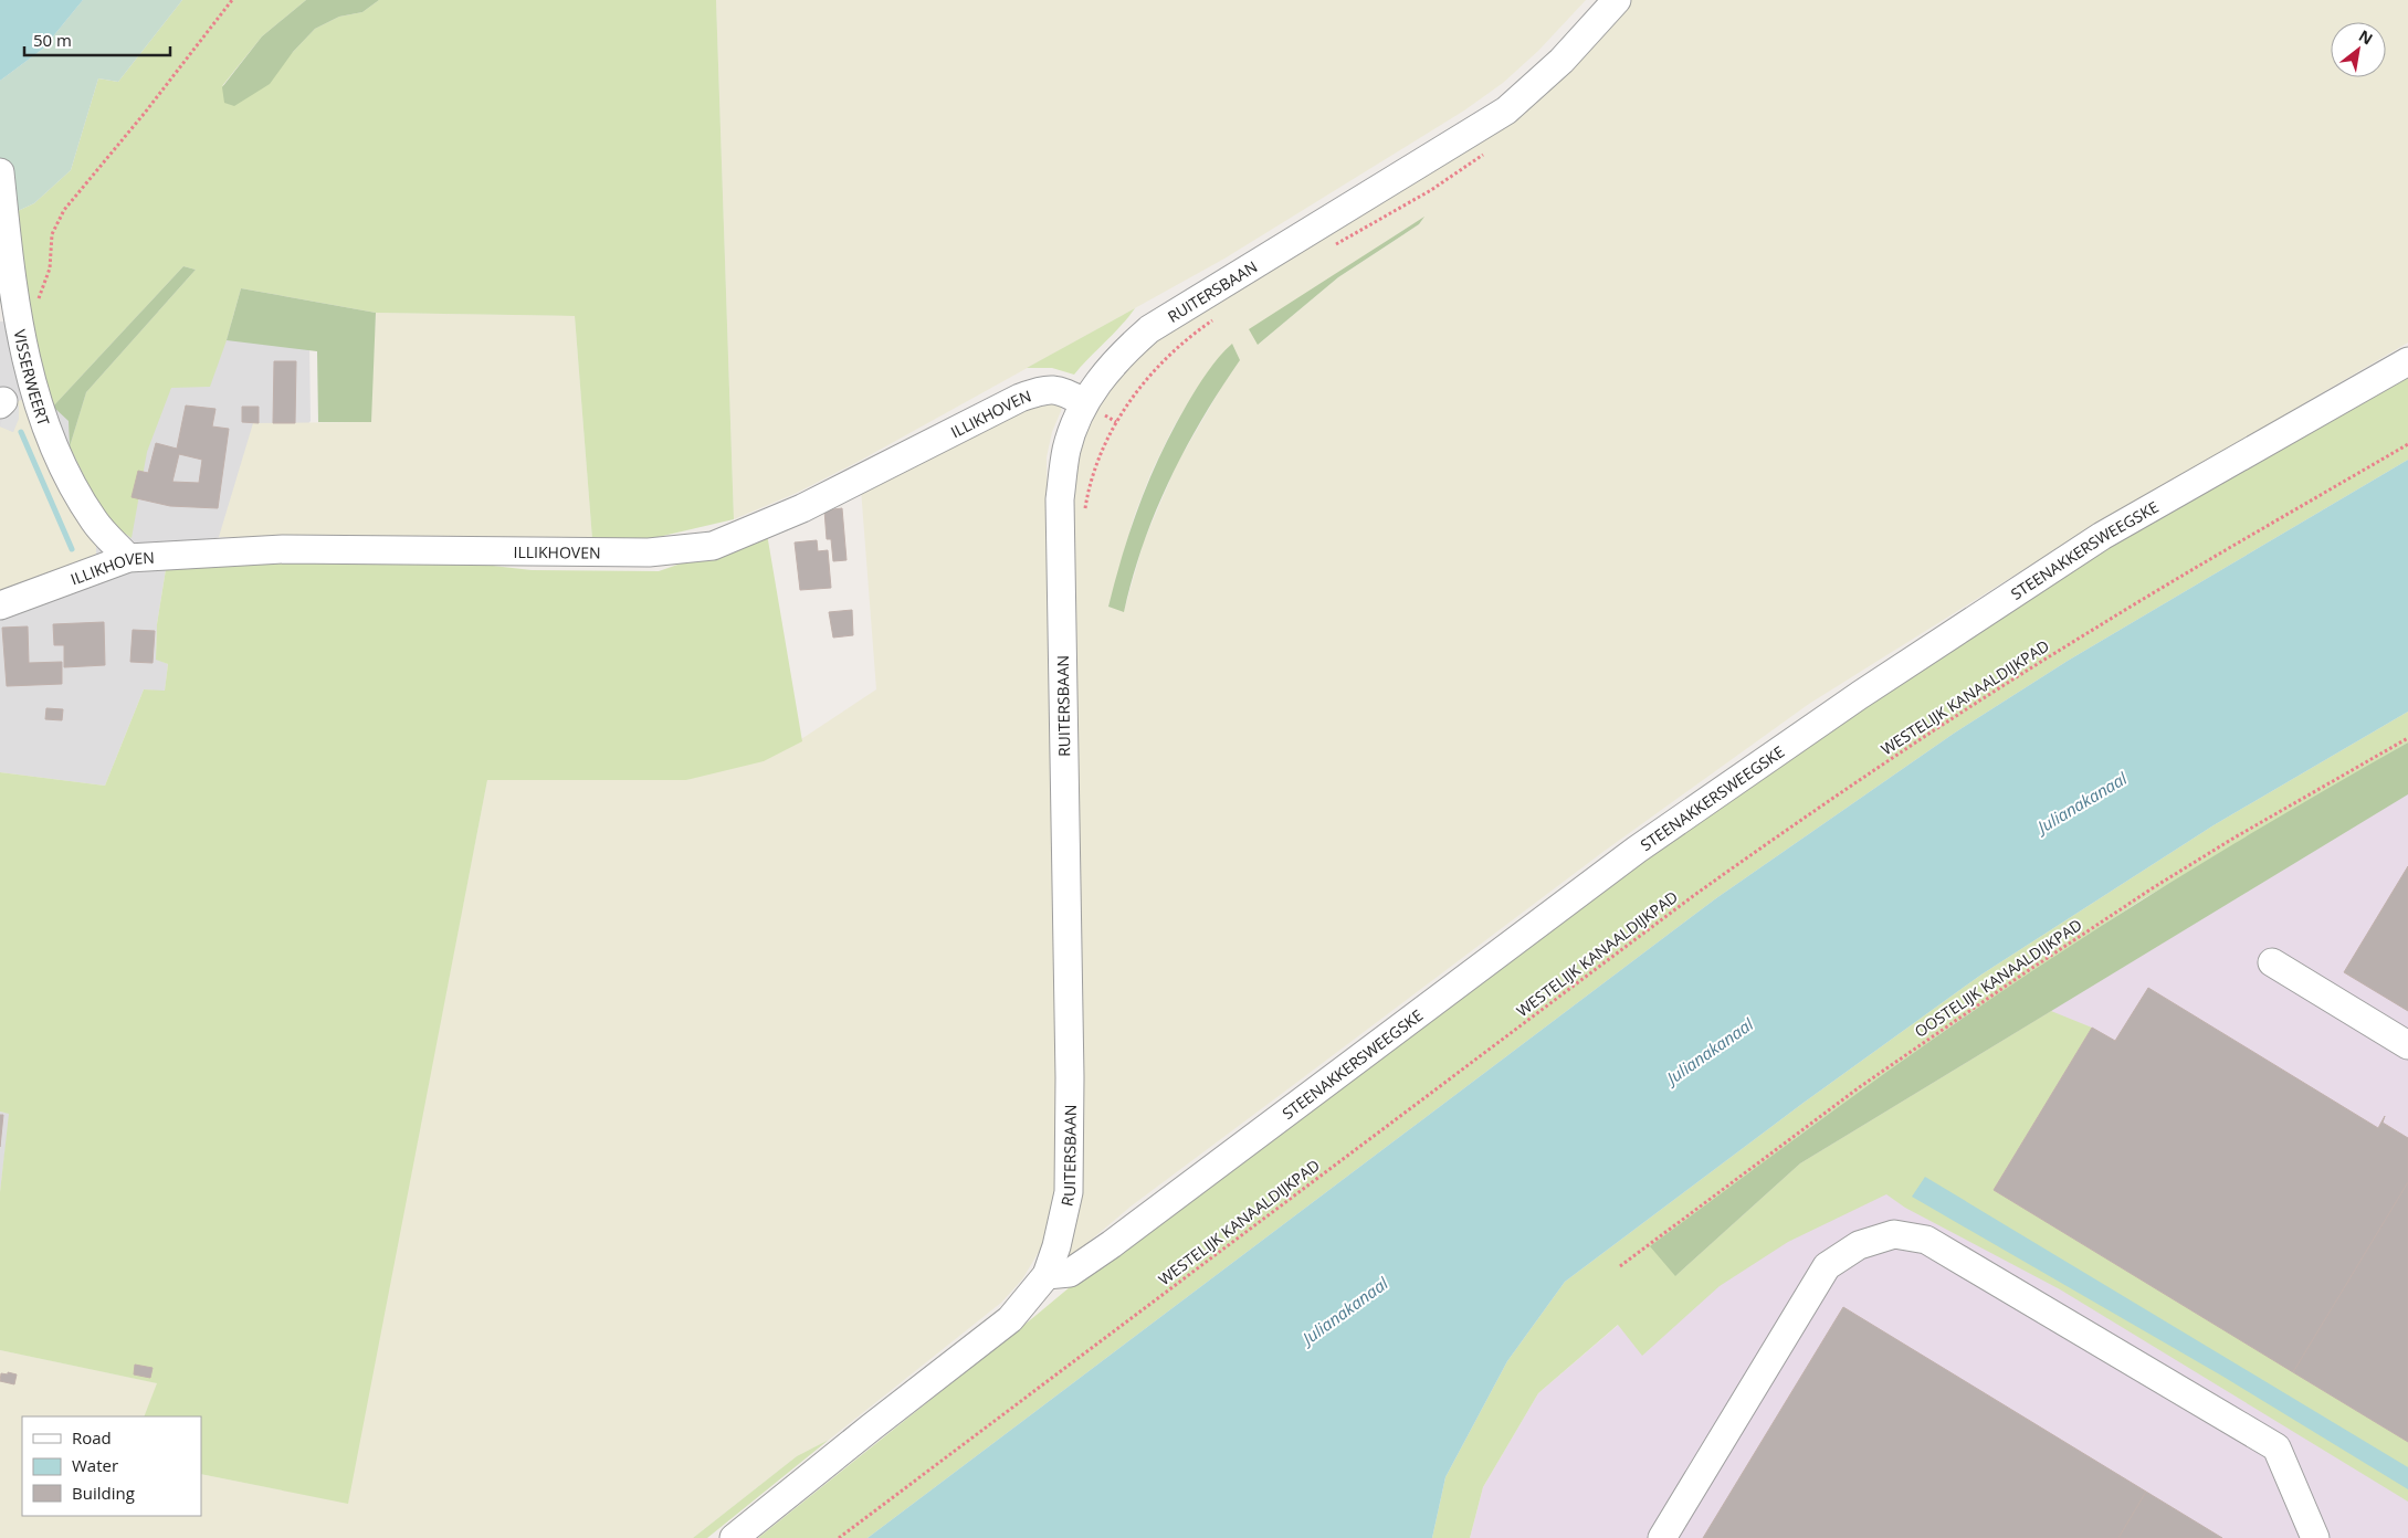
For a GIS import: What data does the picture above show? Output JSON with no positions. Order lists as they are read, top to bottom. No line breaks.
{"streets":{"street":["RUITERSBAAN","VISSERWEERT","ILLIKHOVEN","STEENAKKERSWEEGSKE"],"path":["WESTELIJK KANAALDIJKPAD","OOSTELIJK KANAALDIJKPAD"]},"crossings":[["RUITERSBAAN","ILLIKHOVEN"],["RUITERSBAAN","STEENAKKERSWEEGSKE"],["VISSERWEERT","ILLIKHOVEN"]],"water":["Julianakanaal"],"legend":["Road","Water","Building"],"scale_bar":"50 m","north":"top right"}
